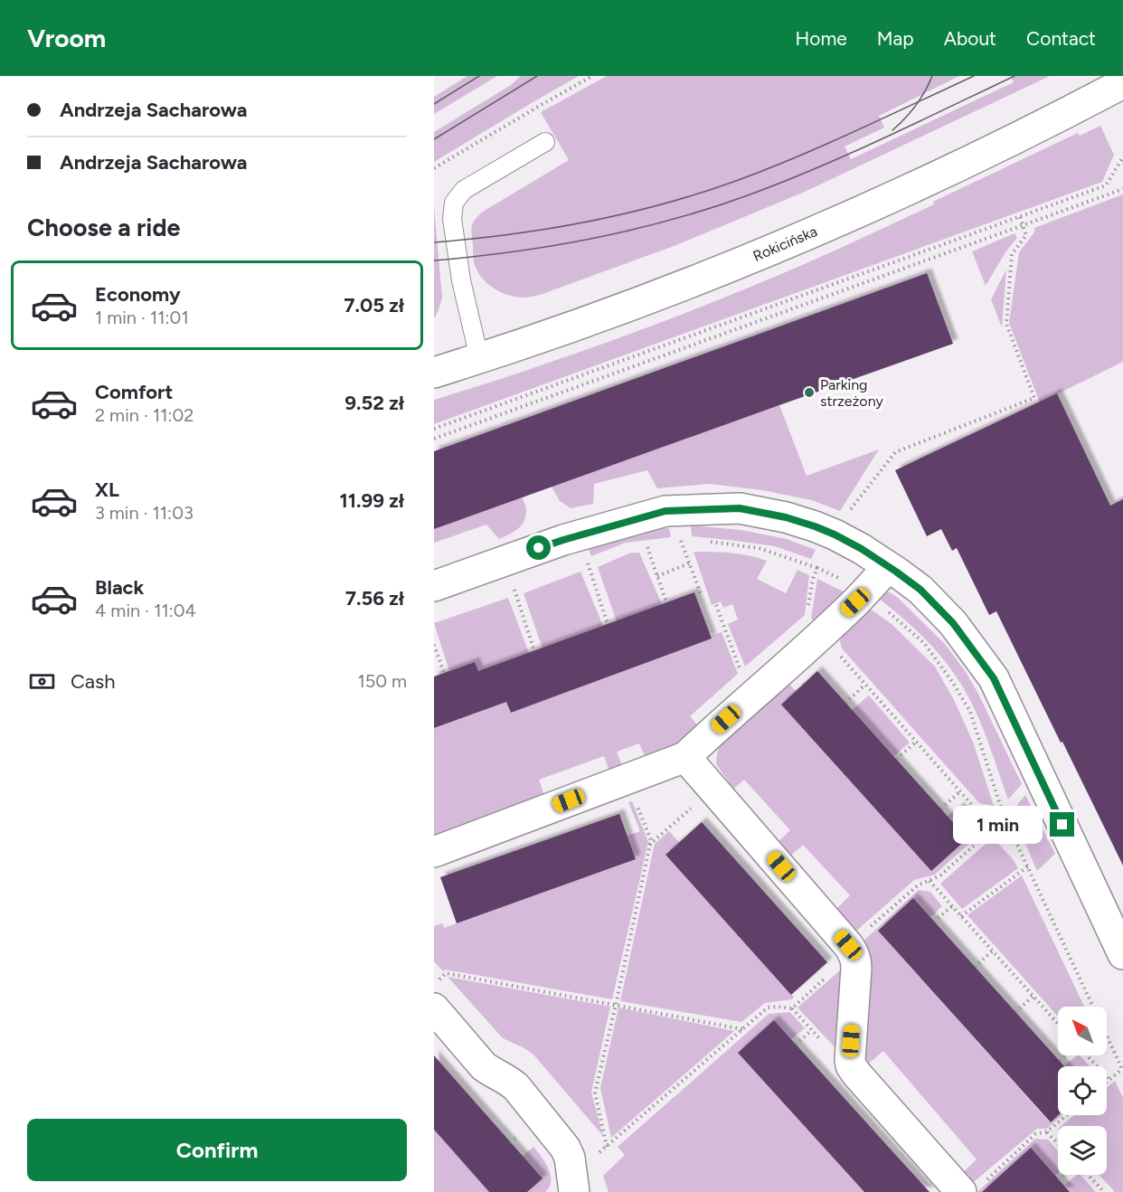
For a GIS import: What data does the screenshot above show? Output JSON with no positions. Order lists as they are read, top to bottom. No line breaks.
{"streets":{"street":["Rokicińska"]},"places":["Parking strzeżony"],"north":"top left","page":{"header":"Vroom","nav":["Home","Map","About","Contact"],"banner":["Andrzeja Sacharowa","Andrzeja Sacharowa"],"heading":"Choose a ride","list":[{"name":"Economy","note":"1 min · 11:01","value":"7.05 zł"},{"name":"Comfort","note":"2 min · 11:02","value":"9.52 zł"},{"name":"XL","note":"3 min · 11:03","value":"11.99 zł"},{"name":"Black","note":"4 min · 11:04","value":"7.56 zł"}],"pay":["Cash","150 m"],"bubble":"1 min","buttons":"Confirm"}}
